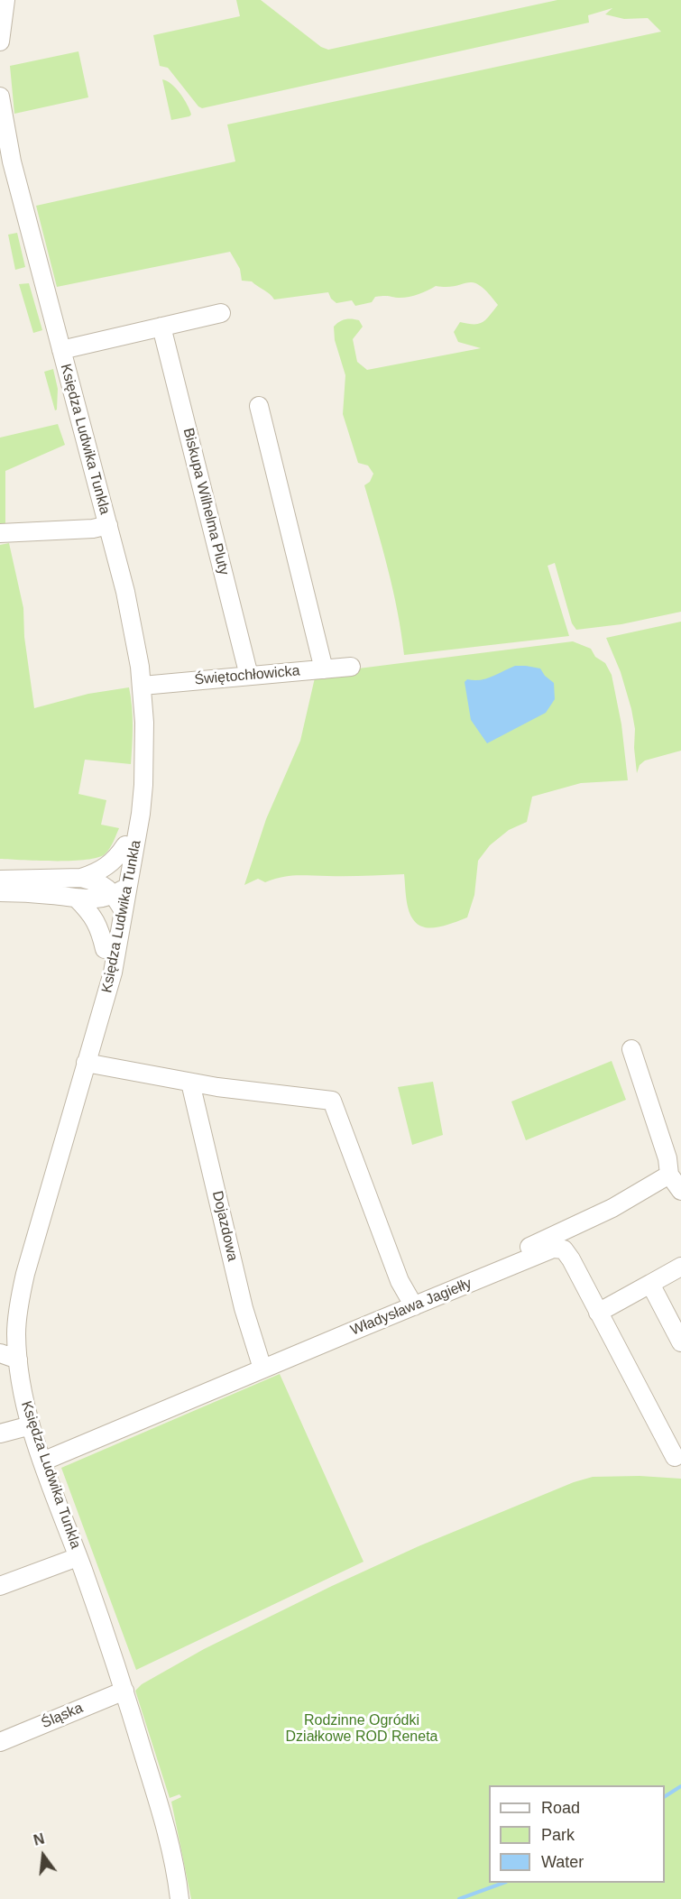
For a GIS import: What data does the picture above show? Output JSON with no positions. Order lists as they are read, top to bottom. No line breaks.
{"streets":{"street":["Księdza Ludwika Tunkla","Biskupa Wilhelma Pluty","Świętochłowicka","Dojazdowa","Władysława Jagiełły","Śląska"]},"crossings":[["Księdza Ludwika Tunkla","Świętochłowicka"],["Księdza Ludwika Tunkla","Władysława Jagiełły"],["Księdza Ludwika Tunkla","Śląska"],["Biskupa Wilhelma Pluty","Świętochłowicka"],["Dojazdowa","Władysława Jagiełły"]],"parks":["Rodzinne Ogródki Działkowe ROD Reneta"],"legend":["Road","Park","Water"],"north":"top"}
